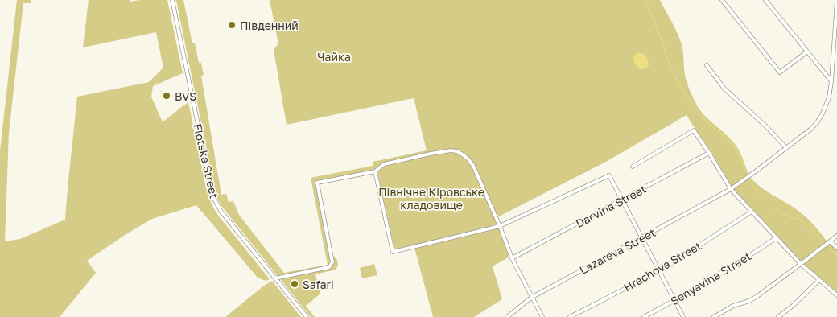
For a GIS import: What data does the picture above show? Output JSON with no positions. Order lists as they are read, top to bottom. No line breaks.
{"streets":{"street":["Flotska Street","Darvina Street","Lazareva Street","Hrachova Street","Senyavina Street"]},"parks":["Чайка","Північне Кіровське кладовище"],"places":["Південний","BVS","Safari"]}
